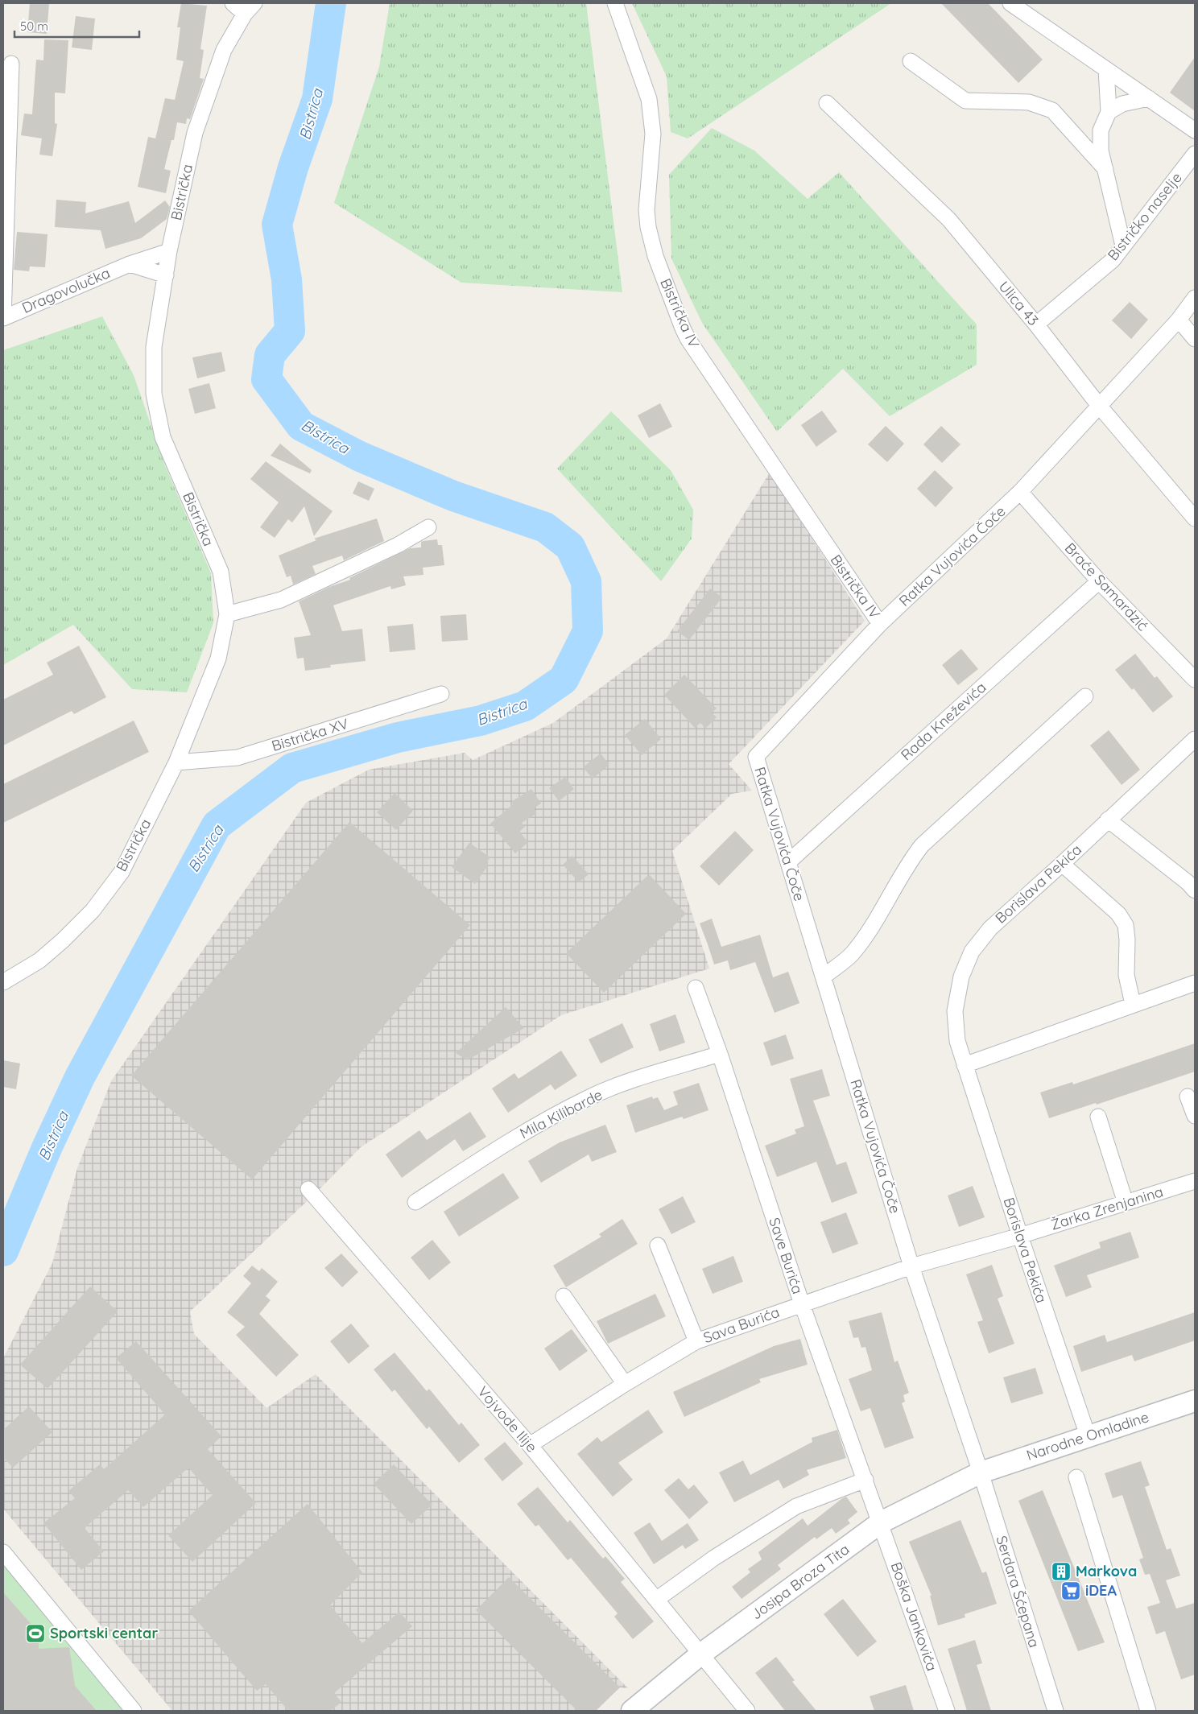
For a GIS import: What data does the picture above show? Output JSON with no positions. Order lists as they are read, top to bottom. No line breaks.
{"streets":{"street":["Bistrička","Bistričko naselje","Dragovolučka","Ulica 43","Bistrička IV","Ratka Vujovića Čoče","Braće Samardzić","Rada Kneževića","Bistrička XV","Borislava Pekića","Mila Kilibarde","Žarka Zrenjanina","Save Burića","Sava Burića","Vojvode Ilije","Narodne Omladine","Josipa Broza Tita","Serdara Šćepana","Boška Jankovića"]},"crossings":[["Bistrička","Dragovolučka"],["Bistrička","Bistrička XV"],["Bistričko naselje","Ulica 43"],["Ulica 43","Ratka Vujovića Čoče"],["Bistrička IV","Ratka Vujovića Čoče"],["Ratka Vujovića Čoče","Braće Samardzić"],["Ratka Vujovića Čoče","Rada Kneževića"],["Ratka Vujovića Čoče","Sava Burića"],["Ratka Vujovića Čoče","Narodne Omladine"],["Ratka Vujovića Čoče","Josipa Broza Tita"],["Ratka Vujovića Čoče","Serdara Šćepana"],["Braće Samardzić","Rada Kneževića"],["Borislava Pekića","Žarka Zrenjanina"],["Borislava Pekića","Sava Burića"],["Borislava Pekića","Narodne Omladine"],["Mila Kilibarde","Save Burića"],["Žarka Zrenjanina","Sava Burića"],["Save Burića","Sava Burića"],["Save Burića","Josipa Broza Tita"],["Save Burića","Boška Jankovića"],["Sava Burića","Vojvode Ilije"],["Vojvode Ilije","Josipa Broza Tita"],["Narodne Omladine","Josipa Broza Tita"],["Narodne Omladine","Serdara Šćepana"],["Josipa Broza Tita","Serdara Šćepana"],["Josipa Broza Tita","Boška Jankovića"]],"water":["Bistrica"],"places":{"building":["Markova"],"supermarket":["iDEA"],"sports":["Sportski centar"]},"scale_bar":"50 m"}
